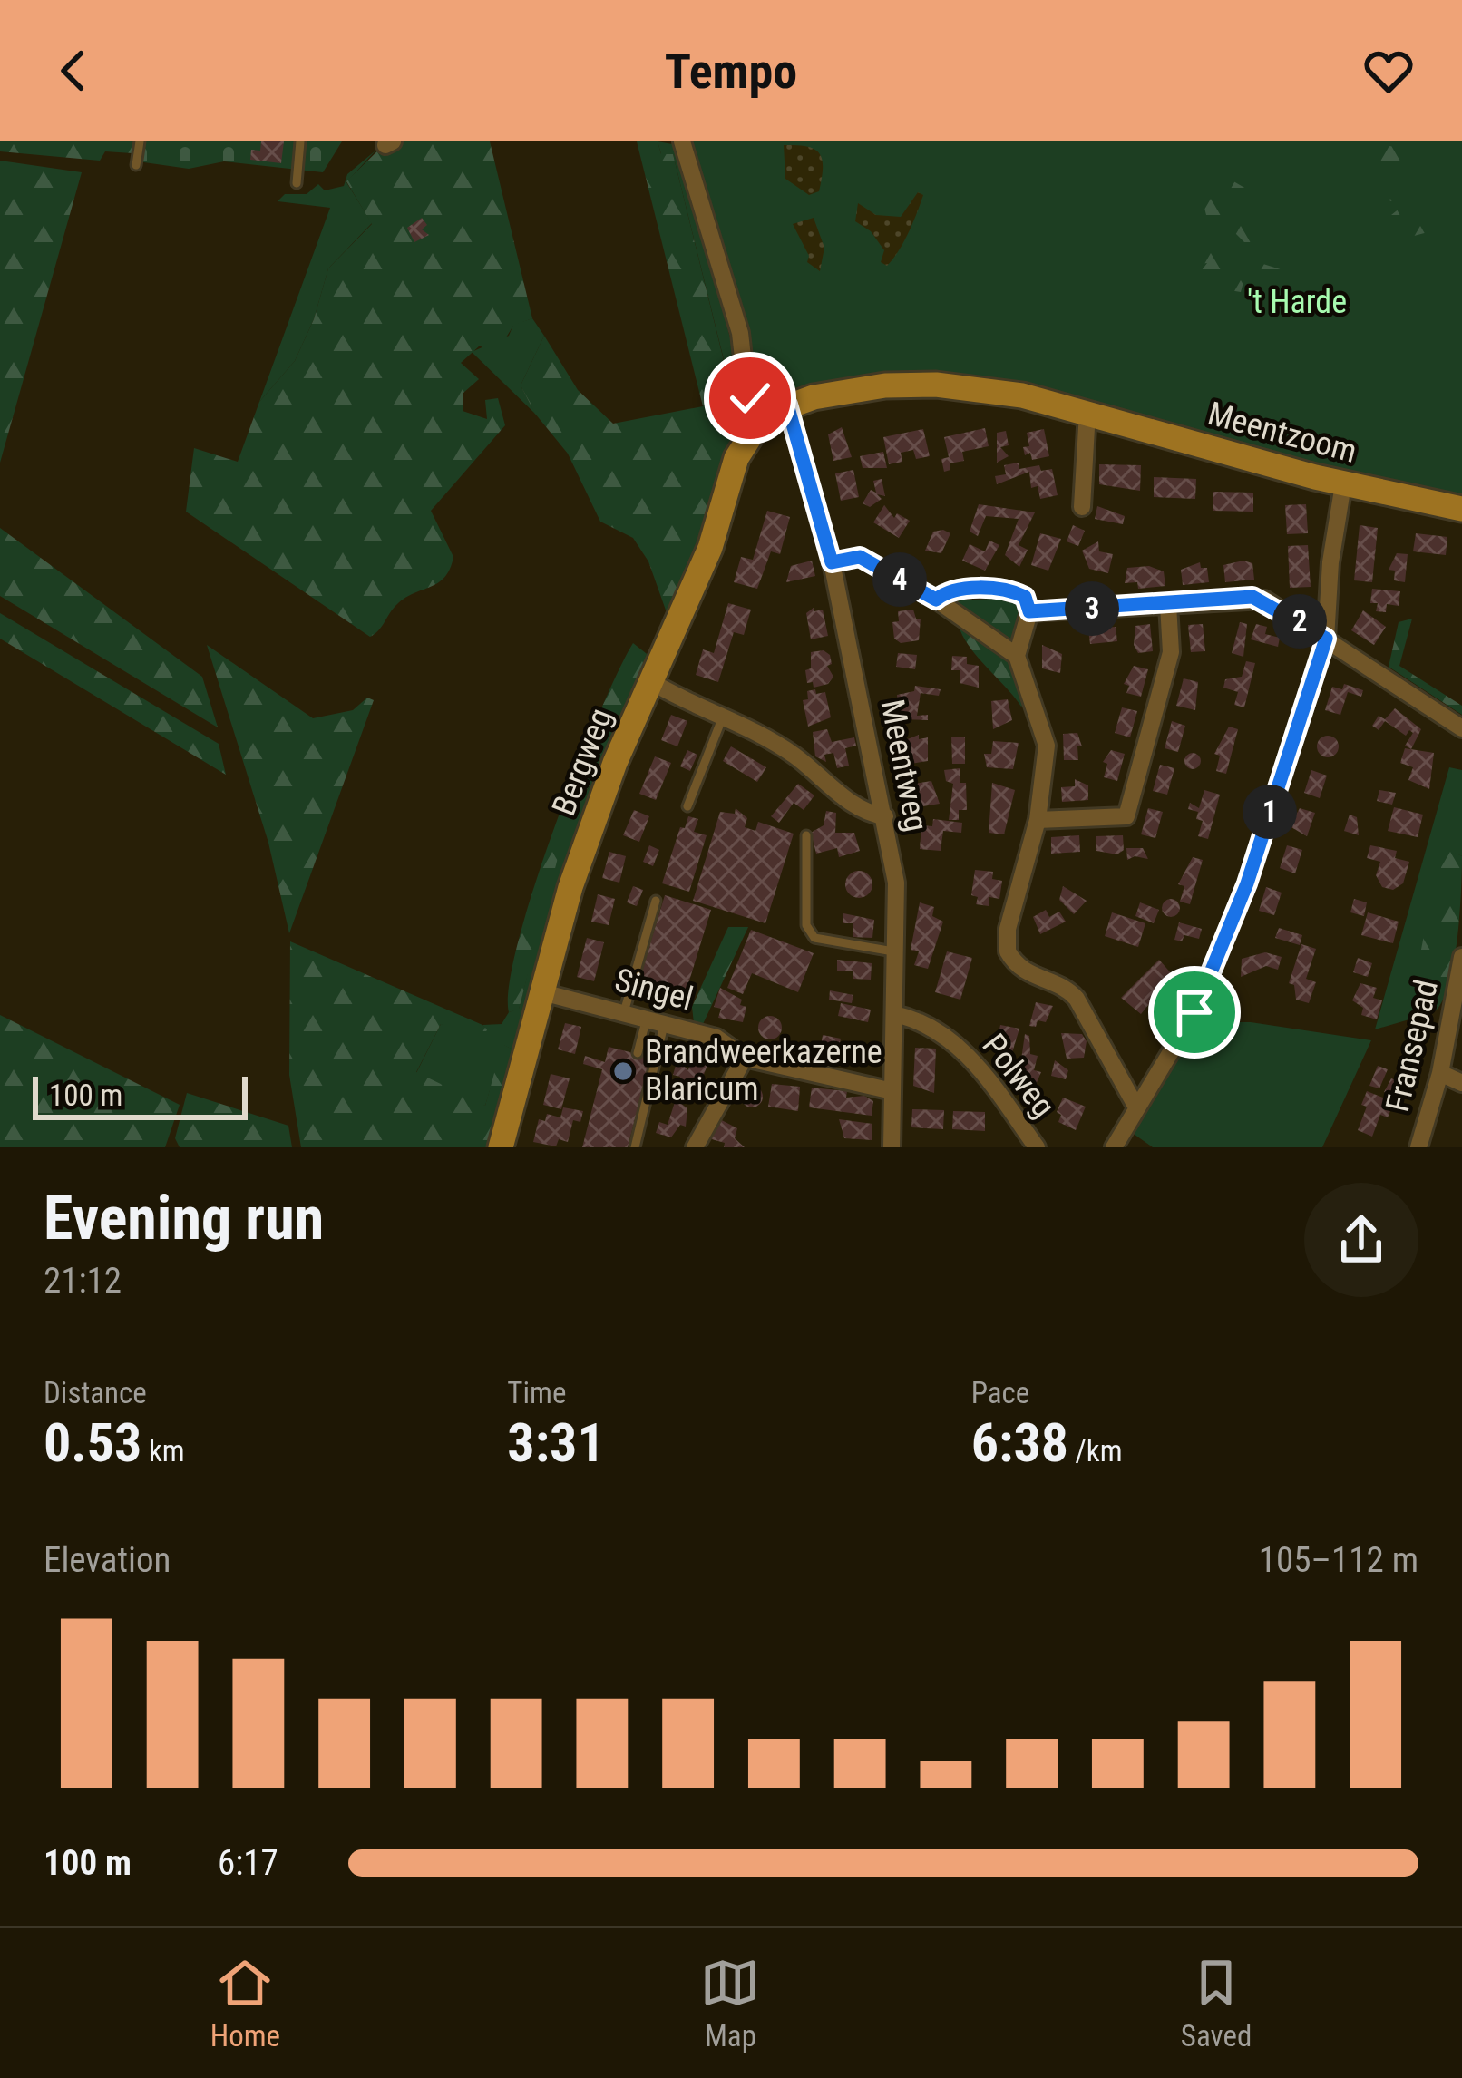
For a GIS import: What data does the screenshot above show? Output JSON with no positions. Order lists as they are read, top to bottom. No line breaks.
{"streets":{"street":["Meentzoom","Bergweg","Meentweg","Singel","Fransepad","Polweg"]},"crossings":[["Meentzoom","Bergweg"],["Meentzoom","Meentweg"],["Bergweg","Meentweg"],["Bergweg","Singel"],["Meentweg","Singel"],["Meentweg","Polweg"]],"parks":["'t Harde"],"places":["Brandweerkazerne Blaricum"],"scale_bar":"100 m","page":{"header":"Tempo","pins":["4","3","2","1"],"scale":"100 m","heading":["Evening run","21:12"],"stats":[["Distance","0.53 km"],["Time","3:31"],["Pace","6:38 /km"]],"chart":["Elevation","105–112 m"],"list":[{"name":"100 m","note":"6:17"}],"tabs":["Home","Map","Saved"]}}
